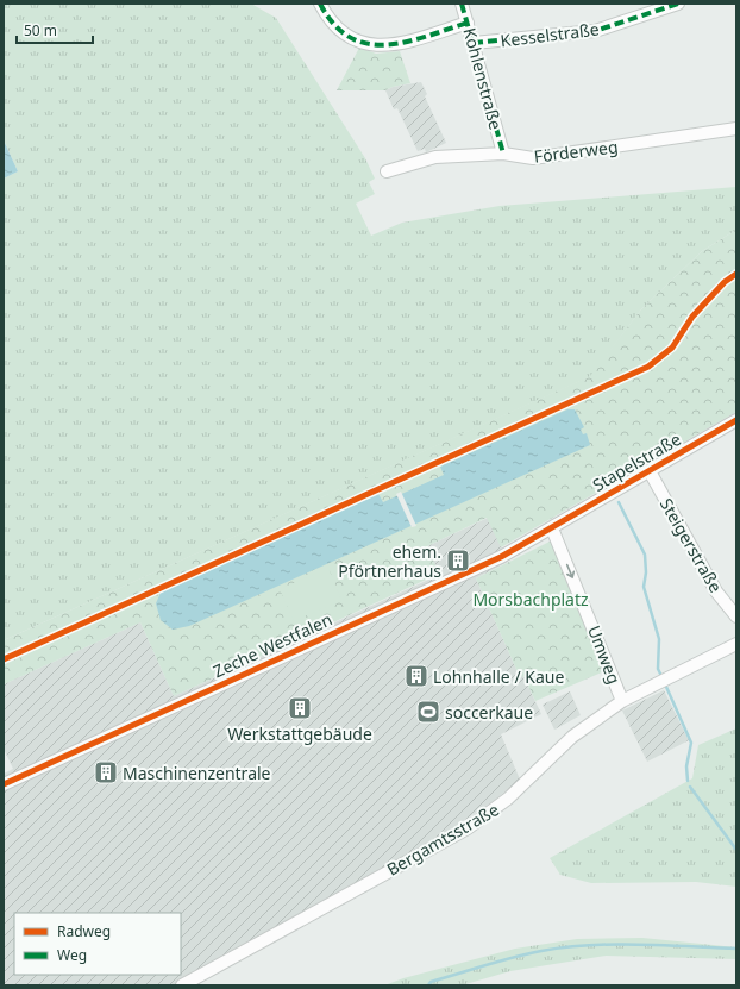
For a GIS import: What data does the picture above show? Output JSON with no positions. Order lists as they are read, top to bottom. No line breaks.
{"streets":{"street":["Kesselstraße","Kohlenstraße","Förderweg","Stapelstraße","Steigerstraße","Zeche Westfalen","Umweg","Bergamtsstraße"]},"crossings":[["Kesselstraße","Kohlenstraße"],["Kohlenstraße","Förderweg"],["Stapelstraße","Steigerstraße"],["Stapelstraße","Zeche Westfalen"],["Stapelstraße","Umweg"],["Zeche Westfalen","Umweg"],["Umweg","Bergamtsstraße"]],"one_way":["Umweg"],"parks":["Morsbachplatz"],"places":{"building":["ehem. Pförtnerhaus","Lohnhalle / Kaue","Werkstattgebäude","Maschinenzentrale"],"sports":["soccerkaue"]},"legend":["Radweg","Weg"],"scale_bar":"50 m"}
